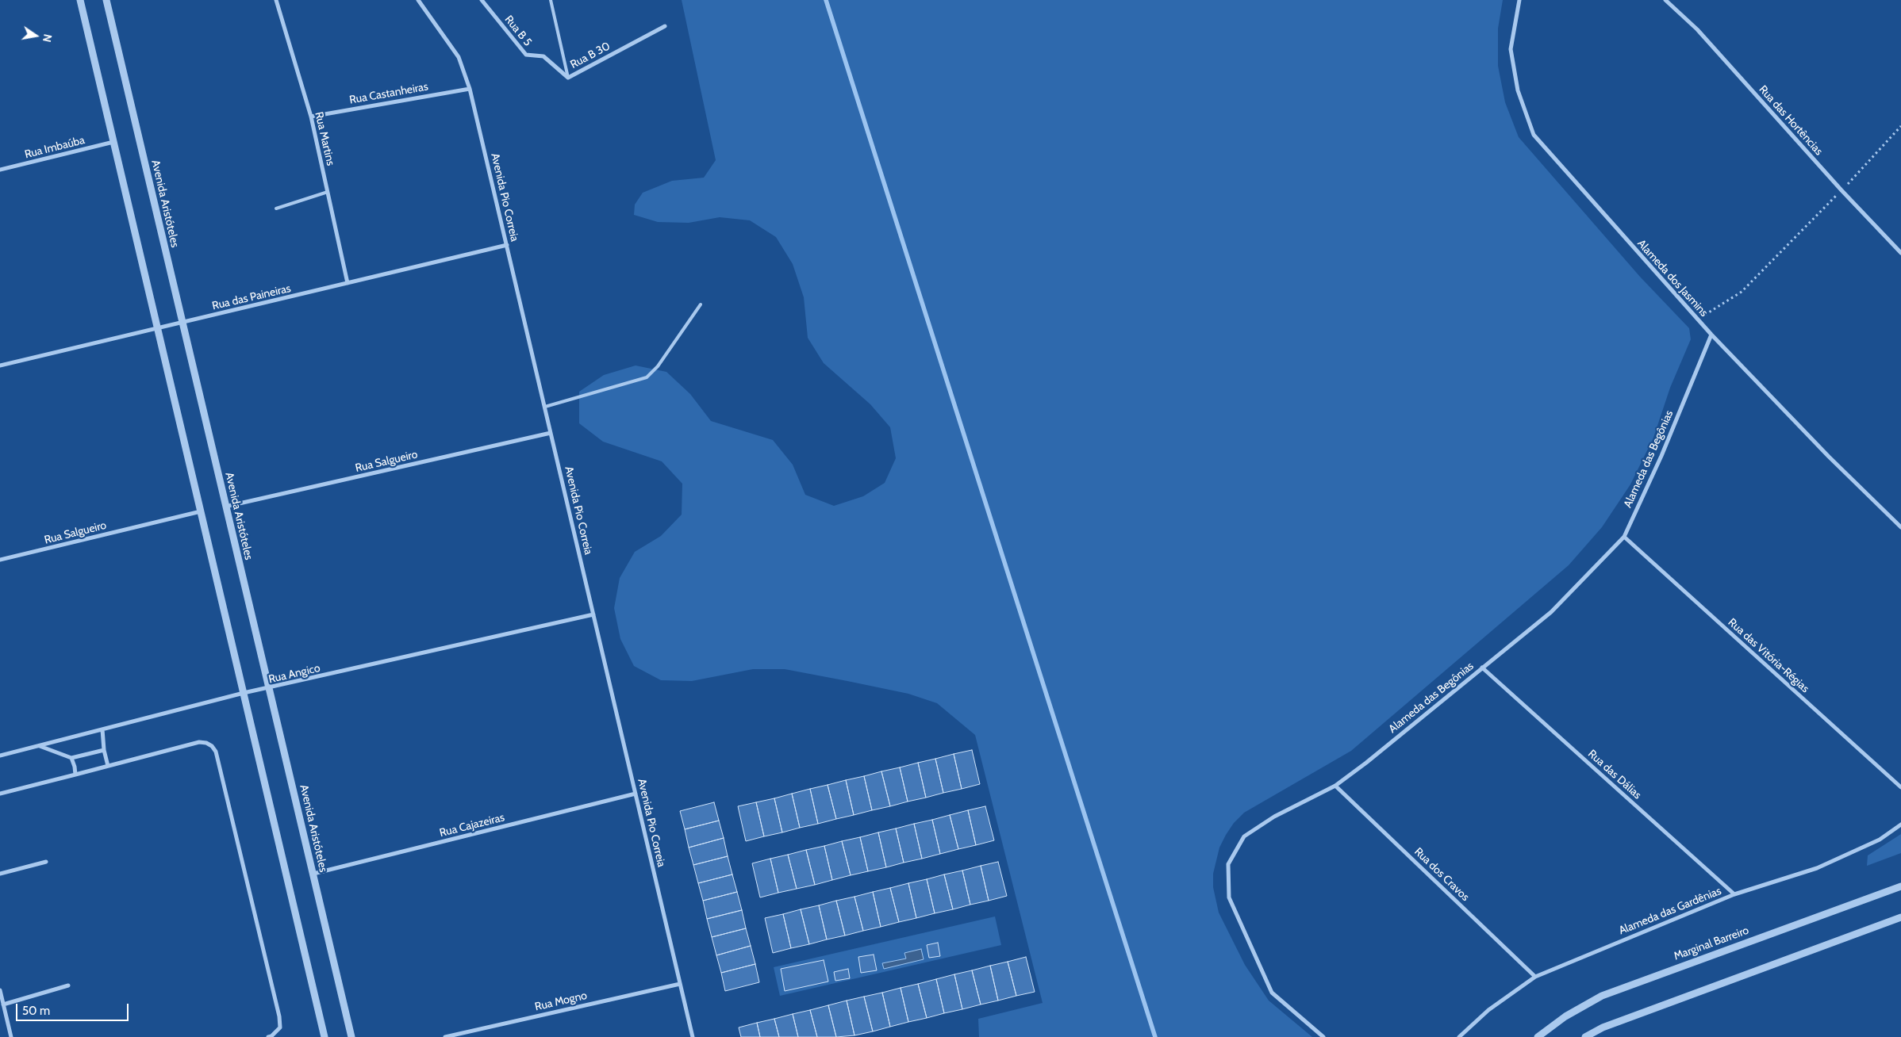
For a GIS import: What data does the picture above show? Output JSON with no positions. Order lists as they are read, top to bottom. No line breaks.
{"streets":{"street":["Rua B 5","Rua B 30","Rua Castanheiras","Rua das Hortências","Rua Martins","Rua Imbaúba","Avenida Pio Correia","Avenida Aristóteles","Alameda dos Jasmins","Rua das Paineiras","Alameda das Begônias","Rua Salgueiro","Rua das Vitória-Régias","Rua Angico","Rua das Dálias","Rua Cajazeiras","Rua dos Cravos","Alameda das Gardênias","Marginal Barreiro","Rua Mogno"]},"crossings":[["Rua B 5","Rua B 30"],["Rua Castanheiras","Rua Martins"],["Rua Castanheiras","Avenida Pio Correia"],["Rua Martins","Rua das Paineiras"],["Avenida Pio Correia","Rua das Paineiras"],["Avenida Pio Correia","Rua Salgueiro"],["Avenida Pio Correia","Rua Angico"],["Avenida Pio Correia","Rua Cajazeiras"],["Avenida Pio Correia","Rua Mogno"],["Avenida Aristóteles","Rua das Paineiras"],["Avenida Aristóteles","Rua Salgueiro"],["Avenida Aristóteles","Rua Angico"],["Avenida Aristóteles","Rua Cajazeiras"],["Alameda dos Jasmins","Alameda das Begônias"],["Alameda das Begônias","Rua das Vitória-Régias"],["Alameda das Begônias","Rua das Dálias"],["Alameda das Begônias","Rua dos Cravos"],["Rua das Dálias","Alameda das Gardênias"],["Rua dos Cravos","Alameda das Gardênias"]],"scale_bar":"50 m","north":"right"}
